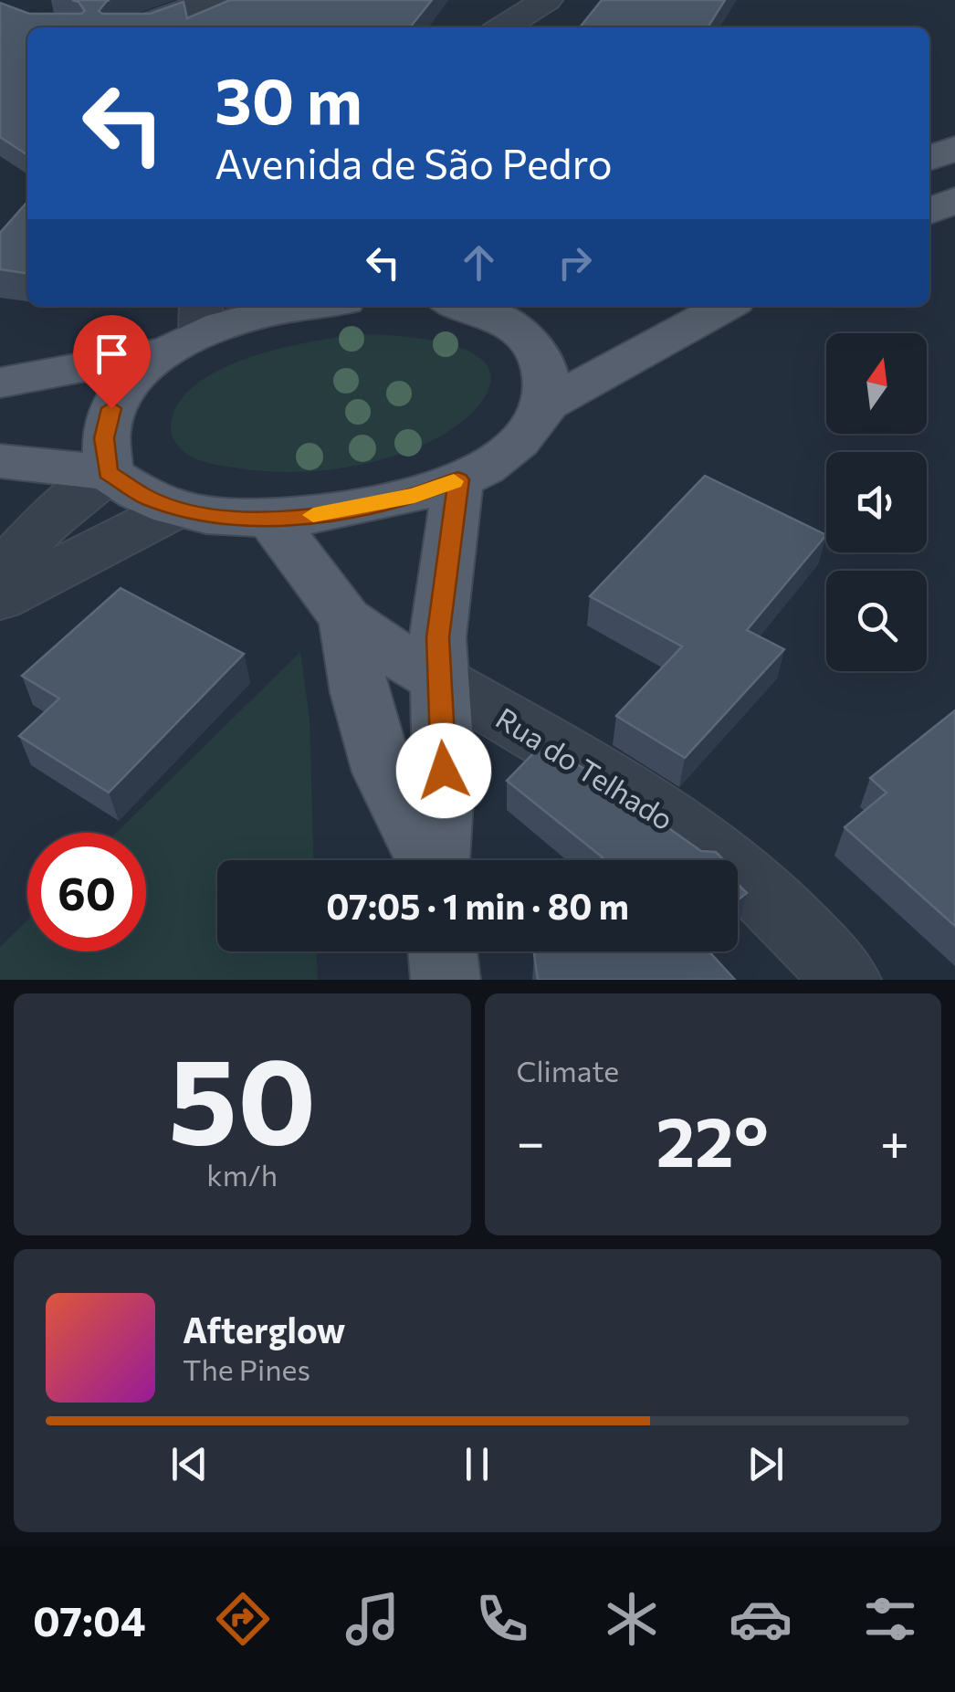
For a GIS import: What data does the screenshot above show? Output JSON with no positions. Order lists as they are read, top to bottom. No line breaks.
{"streets":{"street":["Rua do Telhado"]},"north":"top","page":{"turn":["30 m","Avenida de São Pedro"],"limit":"60","trip":"07:05 · 1 min · 80 m","tile":[["50","km/h"],"Climate"],"heat":["−","22°","+"],"song":["Afterglow","The Pines"],"tabs":"07:04"}}
